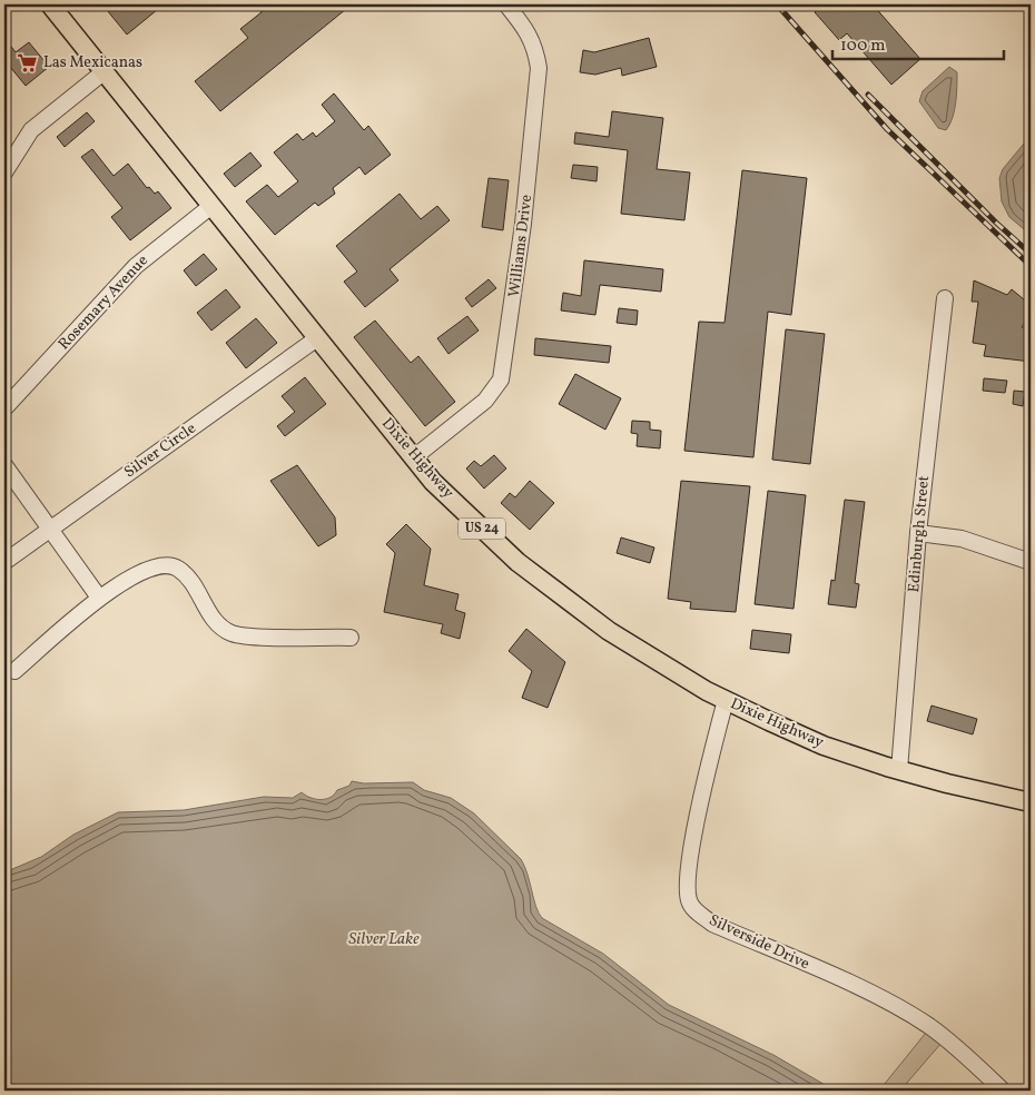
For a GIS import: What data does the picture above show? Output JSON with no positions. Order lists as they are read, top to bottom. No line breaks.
{"streets":{"main road":["Dixie Highway","US 24"],"street":["Williams Drive","Rosemary Avenue","Silver Circle","Edinburgh Street","Silverside Drive"]},"crossings":[["Williams Drive","Dixie Highway"],["Rosemary Avenue","Dixie Highway"],["Silver Circle","Dixie Highway"],["Dixie Highway","Edinburgh Street"],["Dixie Highway","Silverside Drive"]],"water":["Silver Lake"],"places":{"supermarket":["Las Mexicanas"]},"scale_bar":"100 m"}
